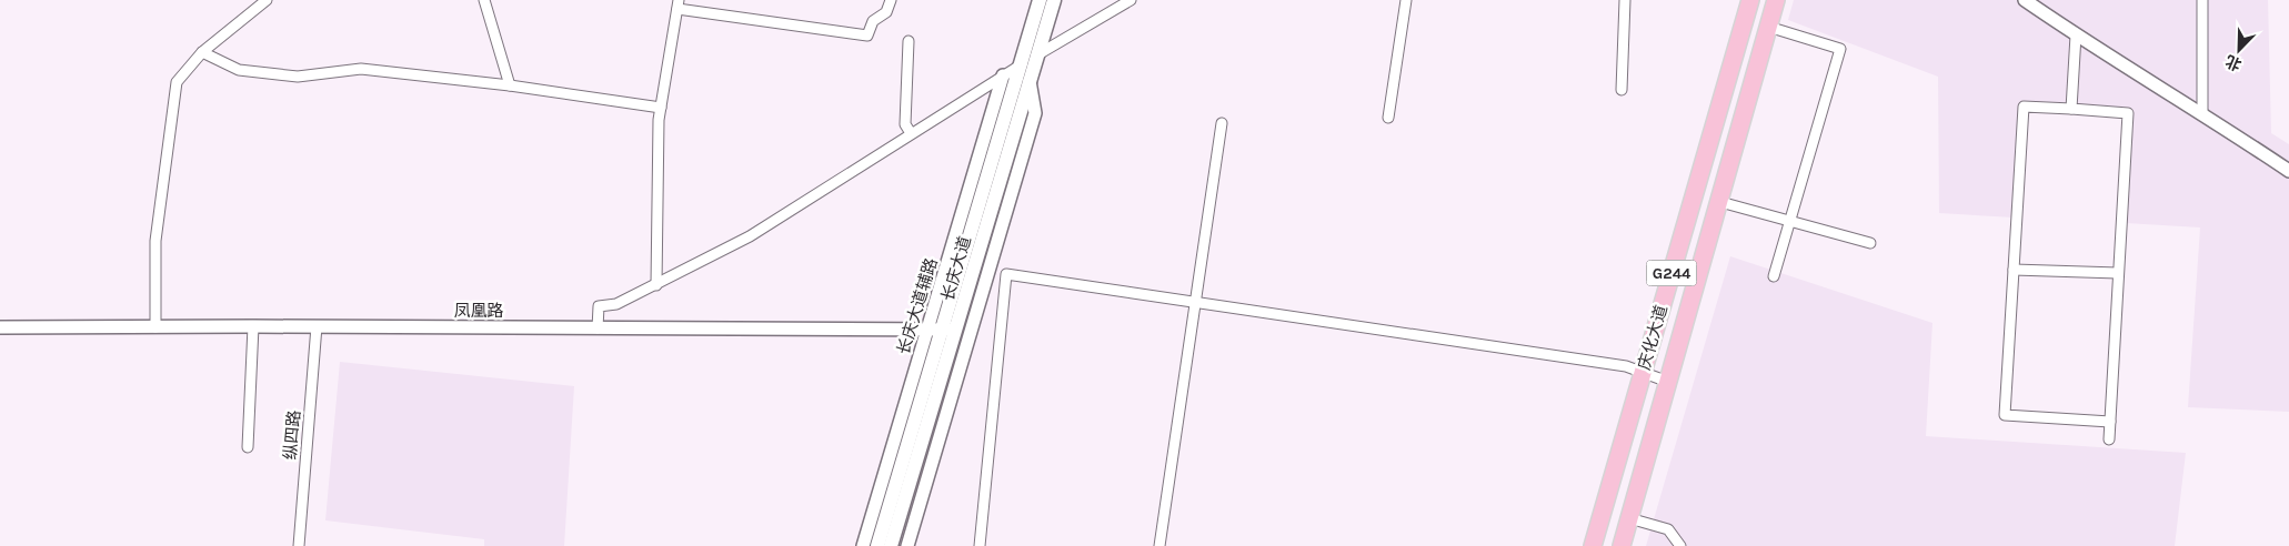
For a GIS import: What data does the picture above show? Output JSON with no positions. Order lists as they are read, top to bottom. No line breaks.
{"streets":{"highway":["G244","庆化大道"],"main road":["长庆大道"],"street":["长庆大道辅路","凤凰路","纵四路"]},"crossings":[["长庆大道","长庆大道辅路"],["长庆大道","凤凰路"],["长庆大道辅路","凤凰路"],["凤凰路","纵四路"]],"north":"bottom left"}
